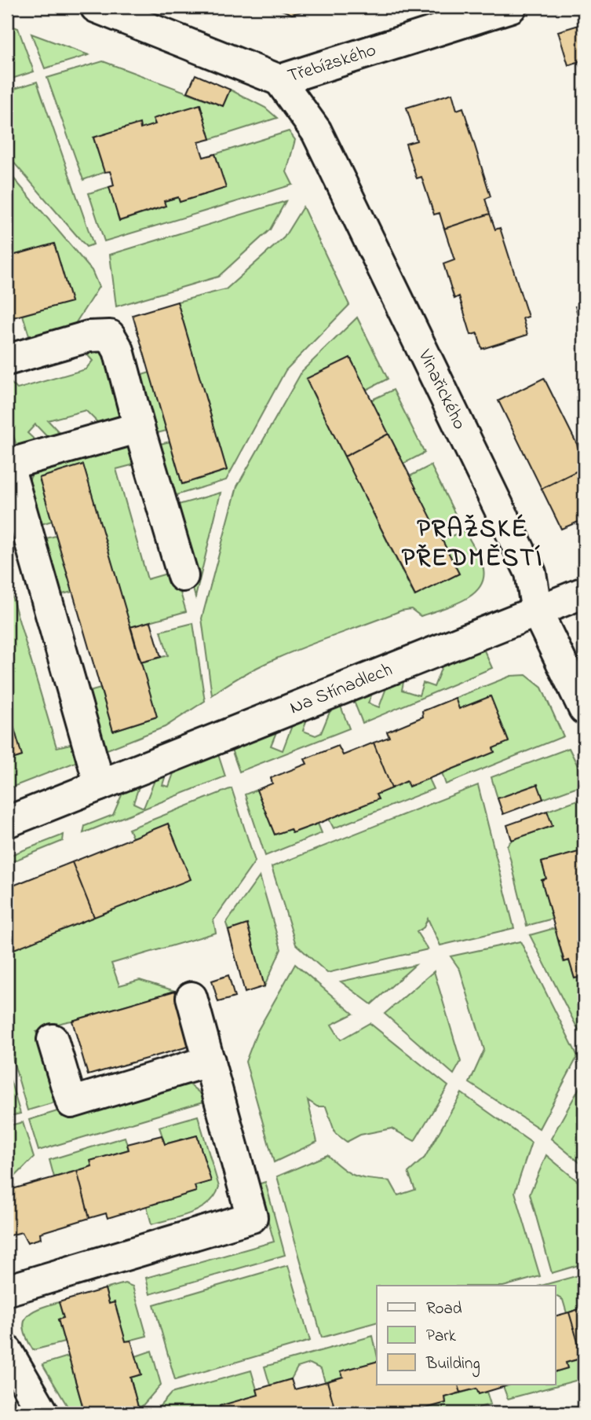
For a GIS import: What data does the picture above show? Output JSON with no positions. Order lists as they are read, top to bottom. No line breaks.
{"streets":{"street":["Třebízského","Vinařického","Na Stínadlech"]},"crossings":[["Třebízského","Vinařického"],["Vinařického","Na Stínadlech"]],"districts":["PRAŽSKÉ PŘEDMĚSTÍ"],"legend":["Road","Park","Building"]}
